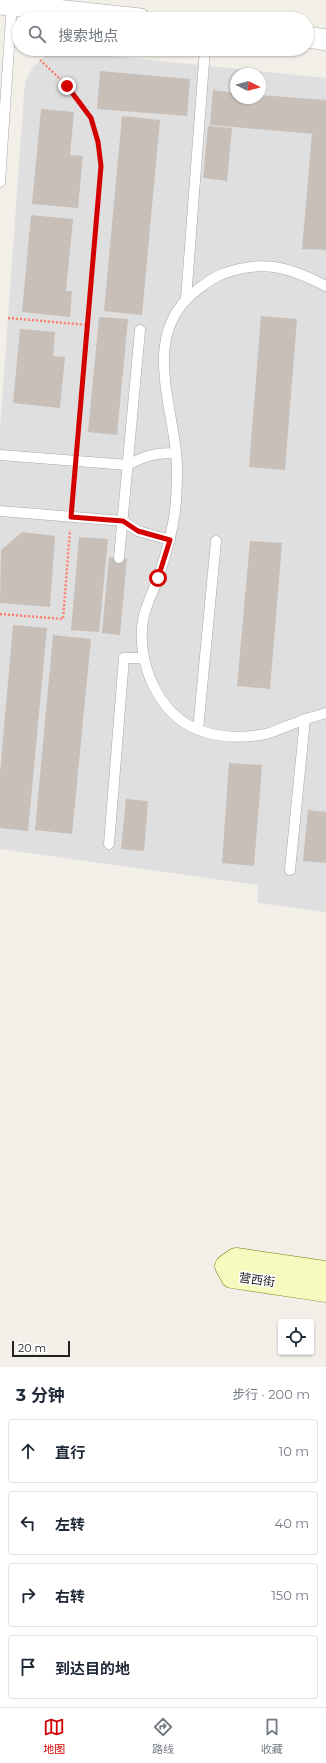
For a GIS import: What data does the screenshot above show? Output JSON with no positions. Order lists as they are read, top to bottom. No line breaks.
{"streets":{"street":["营西街"]},"scale_bar":"20 m","north":"right","page":{"search":"搜索地点","scale":"20 m","heading":["3 分钟","步行 · 200 m"],"list":[["直行","10 m"],["左转","40 m"],["右转","150 m"],"到达目的地"],"nav":["地图","路线","收藏"]}}
